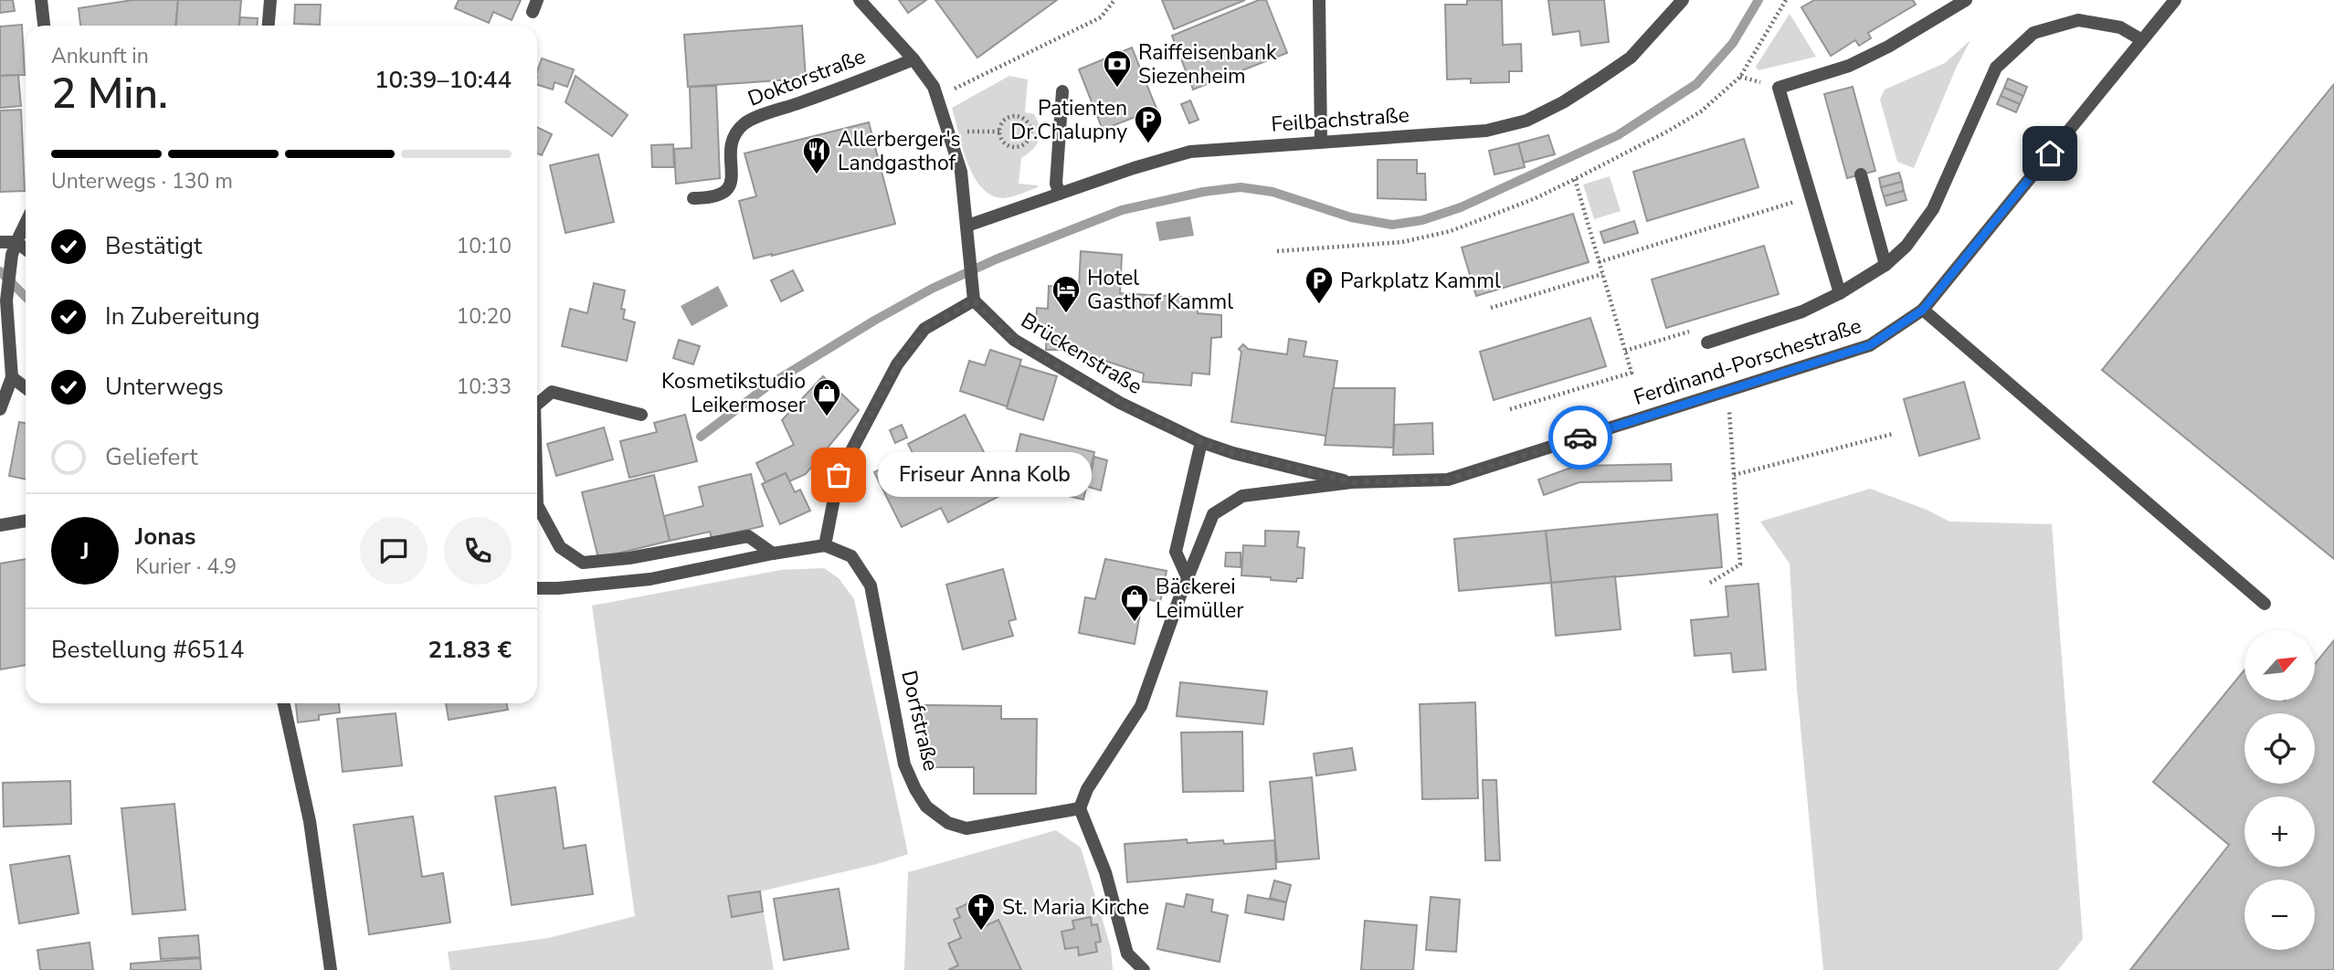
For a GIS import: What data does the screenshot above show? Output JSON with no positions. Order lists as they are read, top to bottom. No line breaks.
{"streets":{"street":["Doktorstraße","Feilbachstraße","Brückenstraße","Ferdinand-Porschestraße","Dorfstraße"]},"crossings":[["Doktorstraße","Feilbachstraße"],["Doktorstraße","Brückenstraße"],["Brückenstraße","Ferdinand-Porschestraße"]],"places":{"bank":["Raiffeisenbank Siezenheim"],"parking":["Patienten Dr.Chalupny","Parkplatz Kamml"],"restaurant":["Allerberger's Landgasthof"],"hotel":["Hotel Gasthof Kamml"],"shop":["Kosmetikstudio Leikermoser","Bäckerei Leimüller"],"other":["Friseur Anna Kolb"],"church":["St. Maria Kirche"]},"north":"top right","page":{"heading":["2 Min.","Ankunft in","10:39–10:44"],"panel":["Jonas","Kurier · 4.9","Bestellung #6514","21.83 €"],"bar":"Unterwegs · 130 m","list":[["Bestätigt","10:10"],["In Zubereitung","10:20"],["Unterwegs","10:33"],"Geliefert"],"bubble":"Friseur Anna Kolb","round":"J","map_buttons":["+","−"]}}
